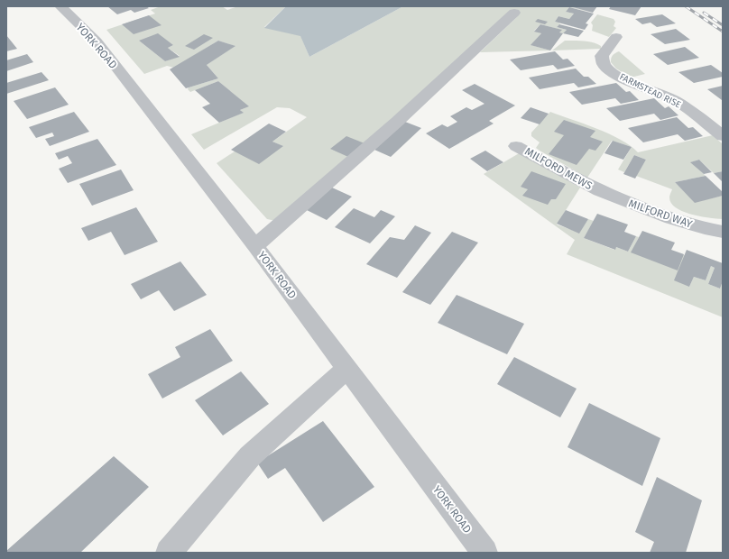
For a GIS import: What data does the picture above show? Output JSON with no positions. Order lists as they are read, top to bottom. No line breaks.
{"streets":{"street":["YORK ROAD","FARMSTEAD RISE","MILFORD MEWS","MILFORD WAY"]},"crossings":[["MILFORD MEWS","MILFORD WAY"]]}
